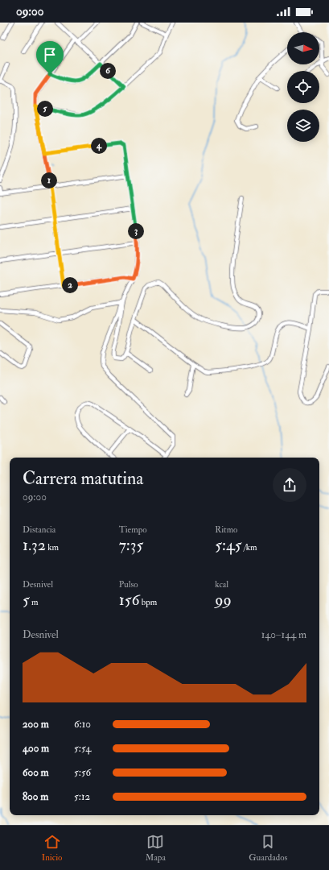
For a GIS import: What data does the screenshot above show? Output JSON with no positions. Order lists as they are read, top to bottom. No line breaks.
{"north":"right","page":{"status":"09:00","pins":["6","5","4","1","3","2"],"heading":["Carrera matutina","09:00"],"stats":[["Distancia","1.32 km"],["Tiempo","7:35"],["Ritmo","5:45 /km"],["Desnivel","5 m"],["Pulso","156 bpm"],["kcal","99"]],"chart":["Desnivel","140–144 m"],"list":[{"name":"200 m","note":"6:10"},{"name":"400 m","note":"5:54"},{"name":"600 m","note":"5:56"},{"name":"800 m","note":"5:12"}],"tabs":["Inicio","Mapa","Guardados"]}}
